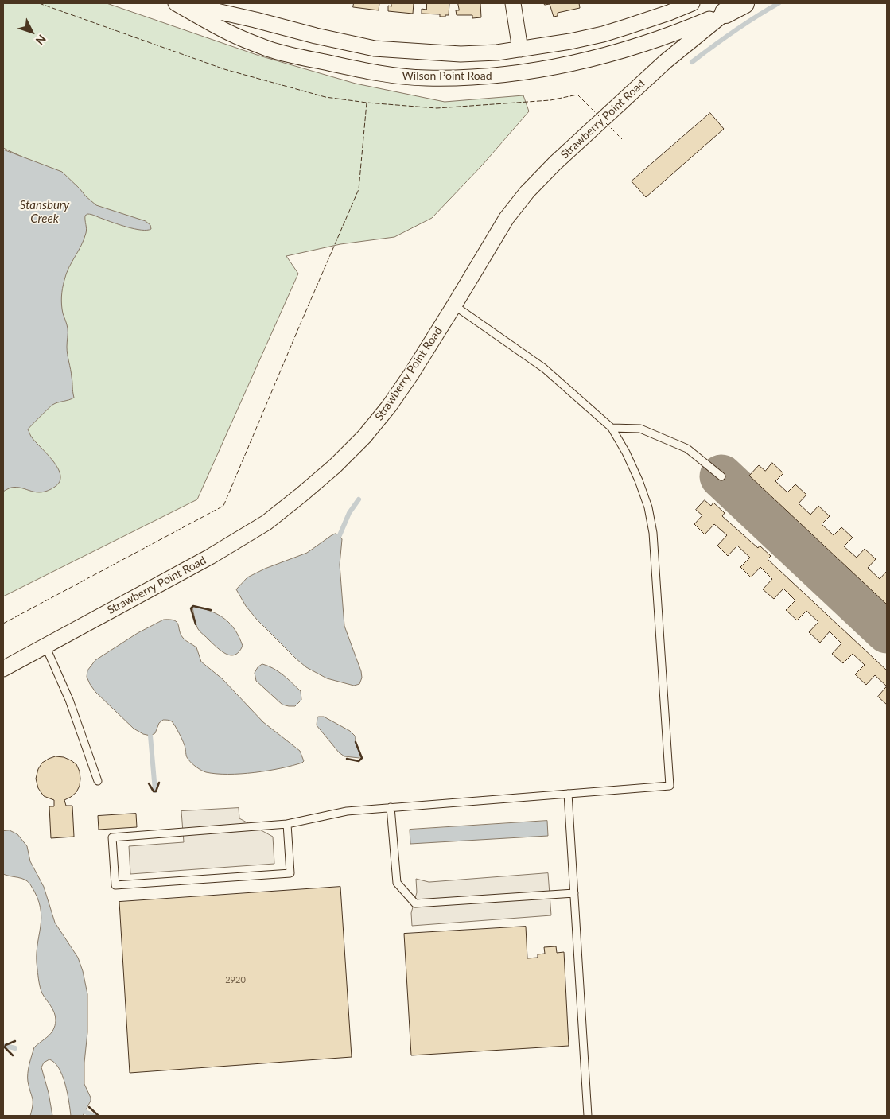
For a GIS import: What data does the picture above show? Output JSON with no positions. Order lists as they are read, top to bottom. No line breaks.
{"streets":{"street":["Wilson Point Road","Strawberry Point Road"]},"crossings":[["Wilson Point Road","Strawberry Point Road"]],"water":["Stansbury Creek"],"house_numbers":["2920"],"north":"bottom right"}
